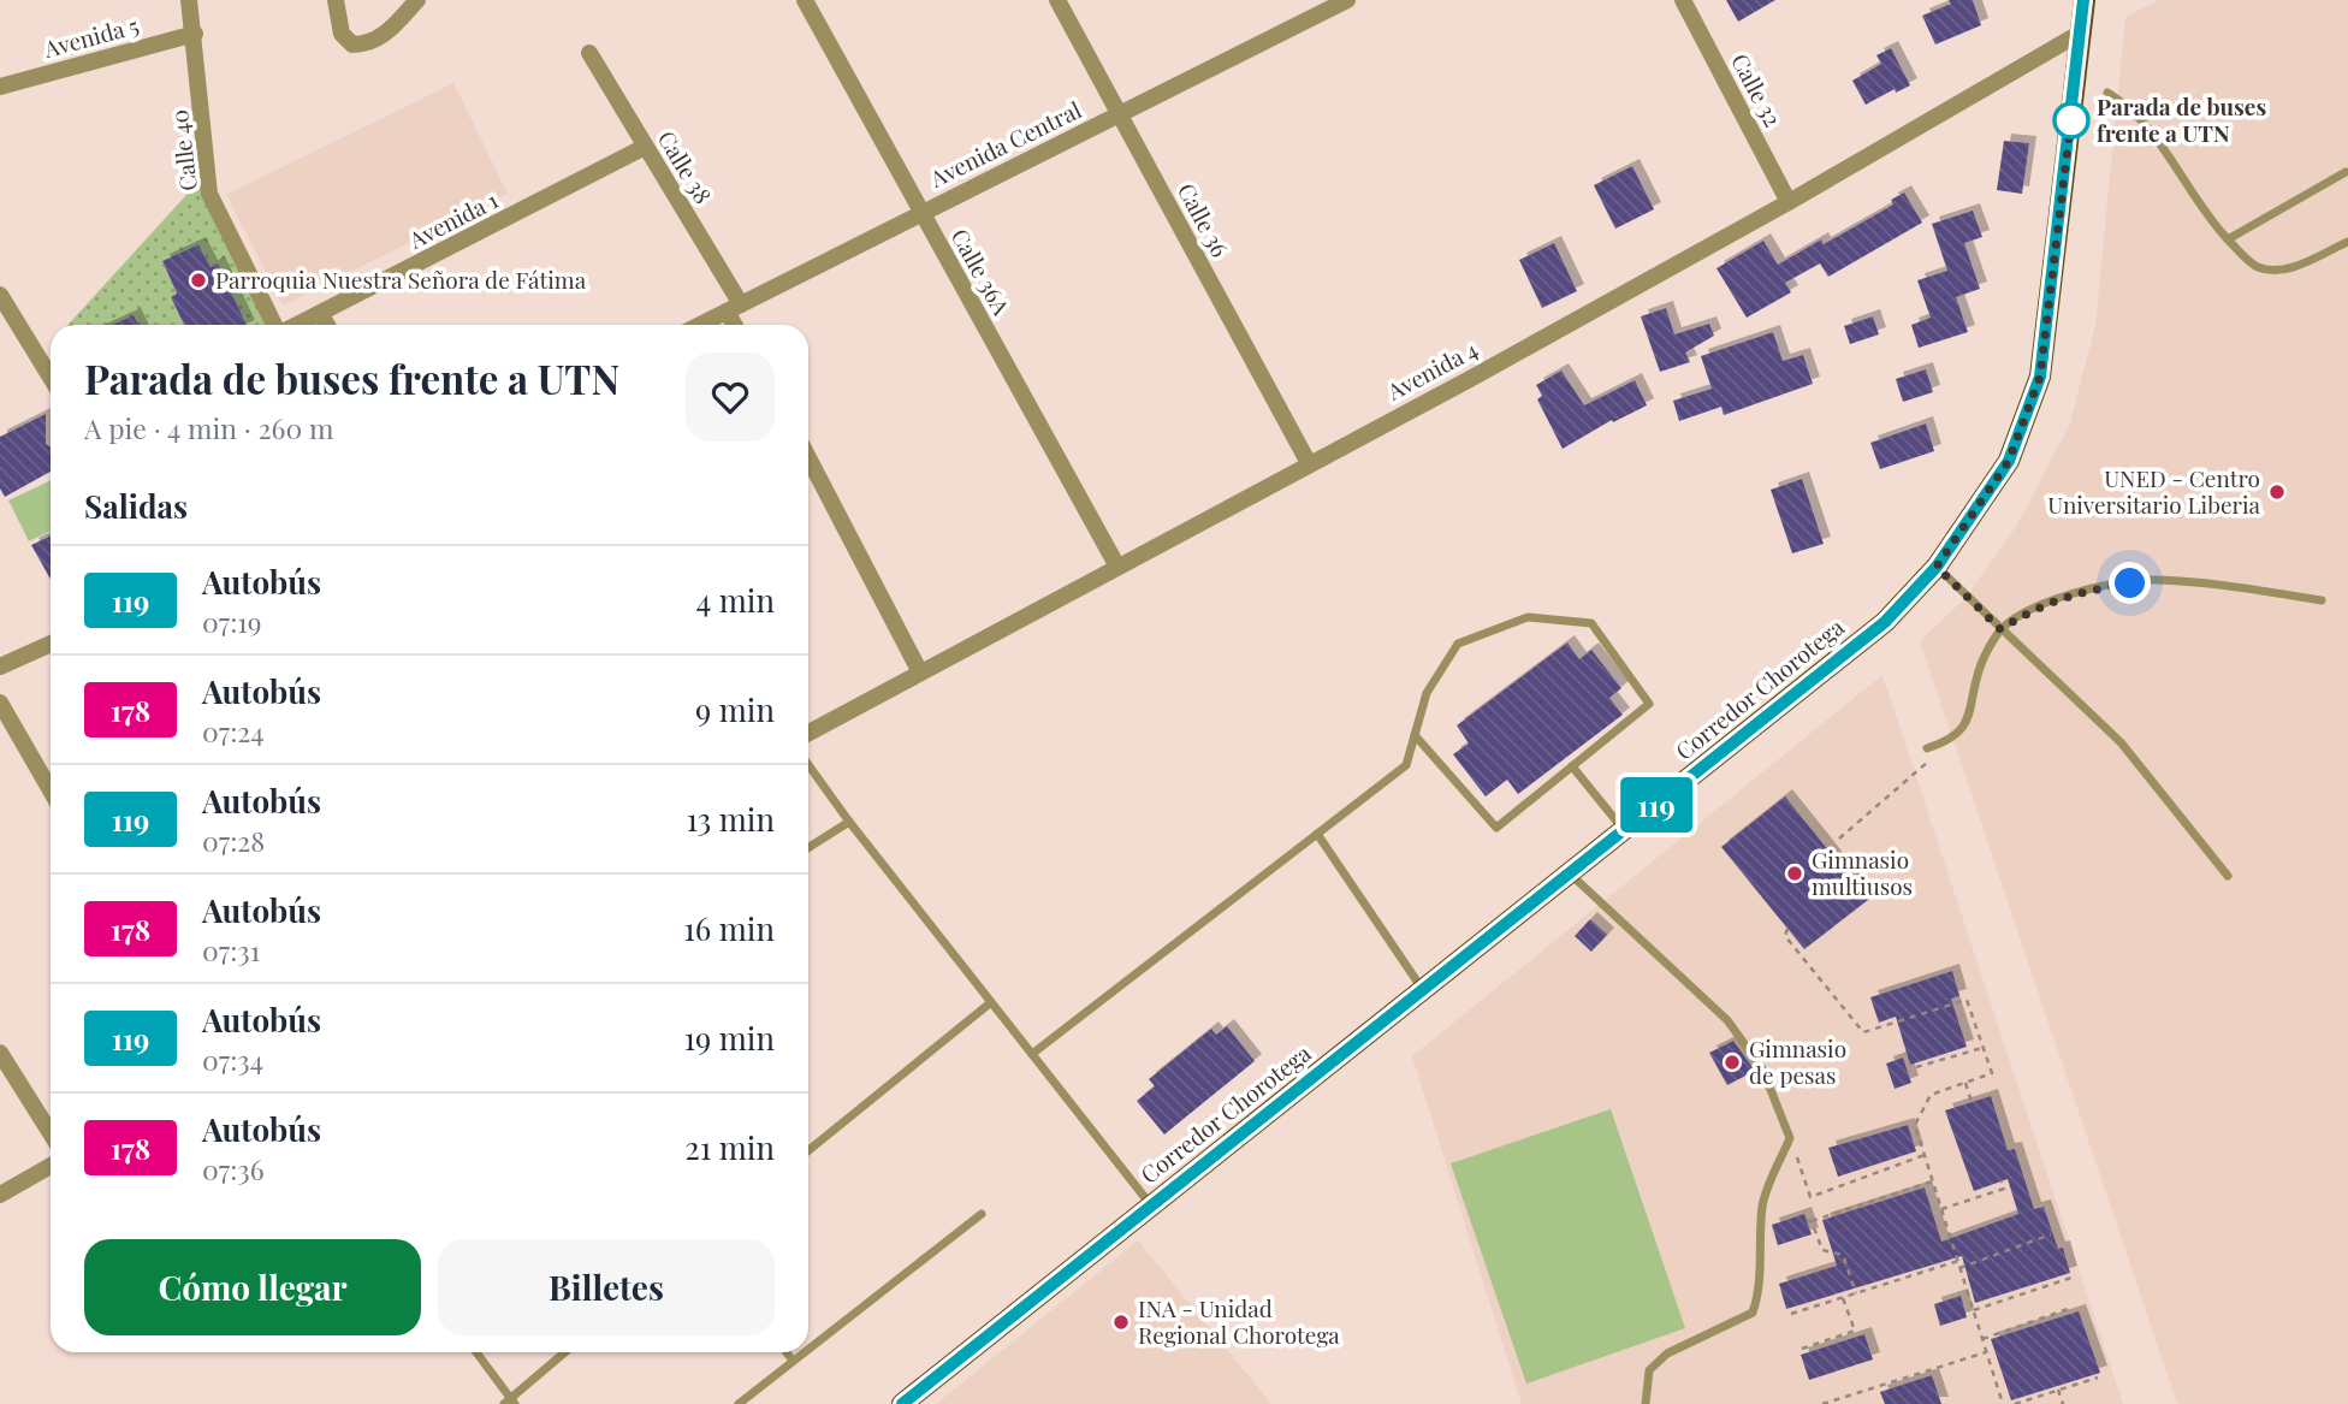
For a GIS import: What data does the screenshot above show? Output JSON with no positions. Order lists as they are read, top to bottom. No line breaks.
{"streets":{"main road":["Corredor Chorotega"],"street":["Avenida 5","Calle 32","Avenida Central","Calle 40","Calle 38","Avenida 1","Calle 36","Calle 36A","Avenida 4"]},"crossings":[["Avenida 5","Calle 40"],["Calle 32","Avenida 4"],["Avenida Central","Calle 38"],["Avenida Central","Calle 36"],["Avenida Central","Calle 36A"],["Calle 38","Avenida 1"],["Calle 36","Avenida 4"],["Calle 36A","Avenida 4"],["Avenida 4","Corredor Chorotega"]],"places":["Parada de buses frente a UTN","Parroquia Nuestra Señora de Fátima","UNED - Centro Universitario Liberia","Gimnasio multiusos","Gimnasio de pesas","INA - Unidad Regional Chorotega"],"lines":["bus line 119"],"page":{"on_map":"119","heading":[["Parada de buses frente a UTN","A pie · 4 min · 260 m"],"Salidas"],"list":[{"mark":"119","name":"Autobús","note":"07:19","value":"4 min"},{"mark":"178","name":"Autobús","note":"07:24","value":"9 min"},{"mark":"119","name":"Autobús","note":"07:28","value":"13 min"},{"mark":"178","name":"Autobús","note":"07:31","value":"16 min"},{"mark":"119","name":"Autobús","note":"07:34","value":"19 min"},{"mark":"178","name":"Autobús","note":"07:36","value":"21 min"}],"buttons":["Cómo llegar","Billetes"]}}
